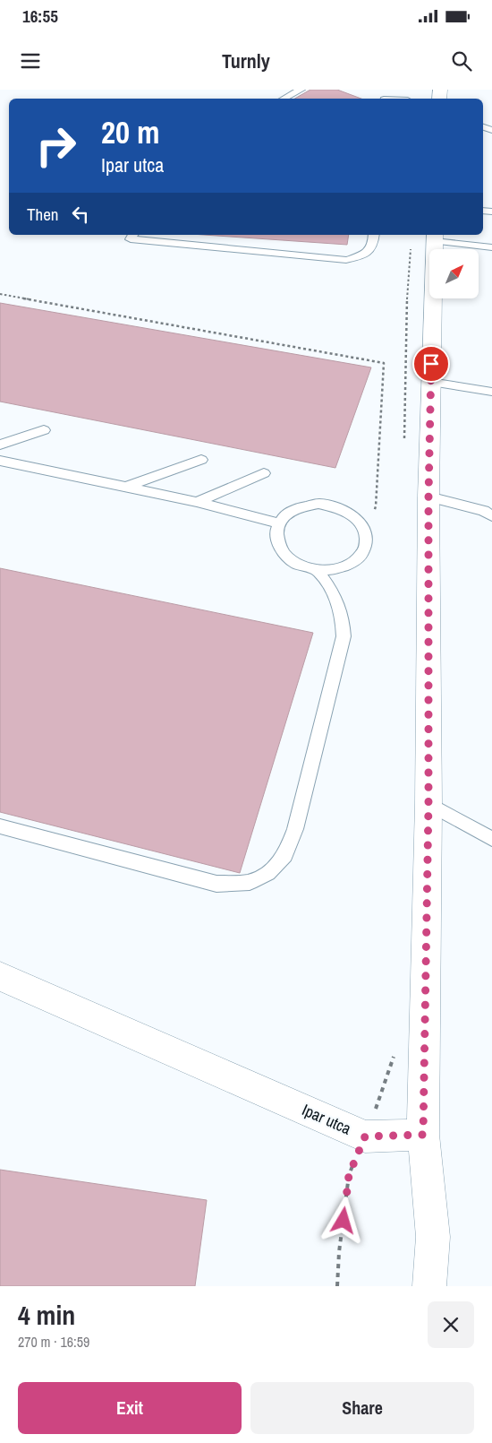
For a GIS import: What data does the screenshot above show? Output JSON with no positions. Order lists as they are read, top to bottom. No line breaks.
{"streets":{"street":["Ipar utca"]},"north":"top right","page":{"status":"16:55","header":"Turnly","turn":["20 m","Ipar utca"],"then":"Then","heading":["4 min","270 m · 16:59"],"buttons":["Exit","Share"]}}
